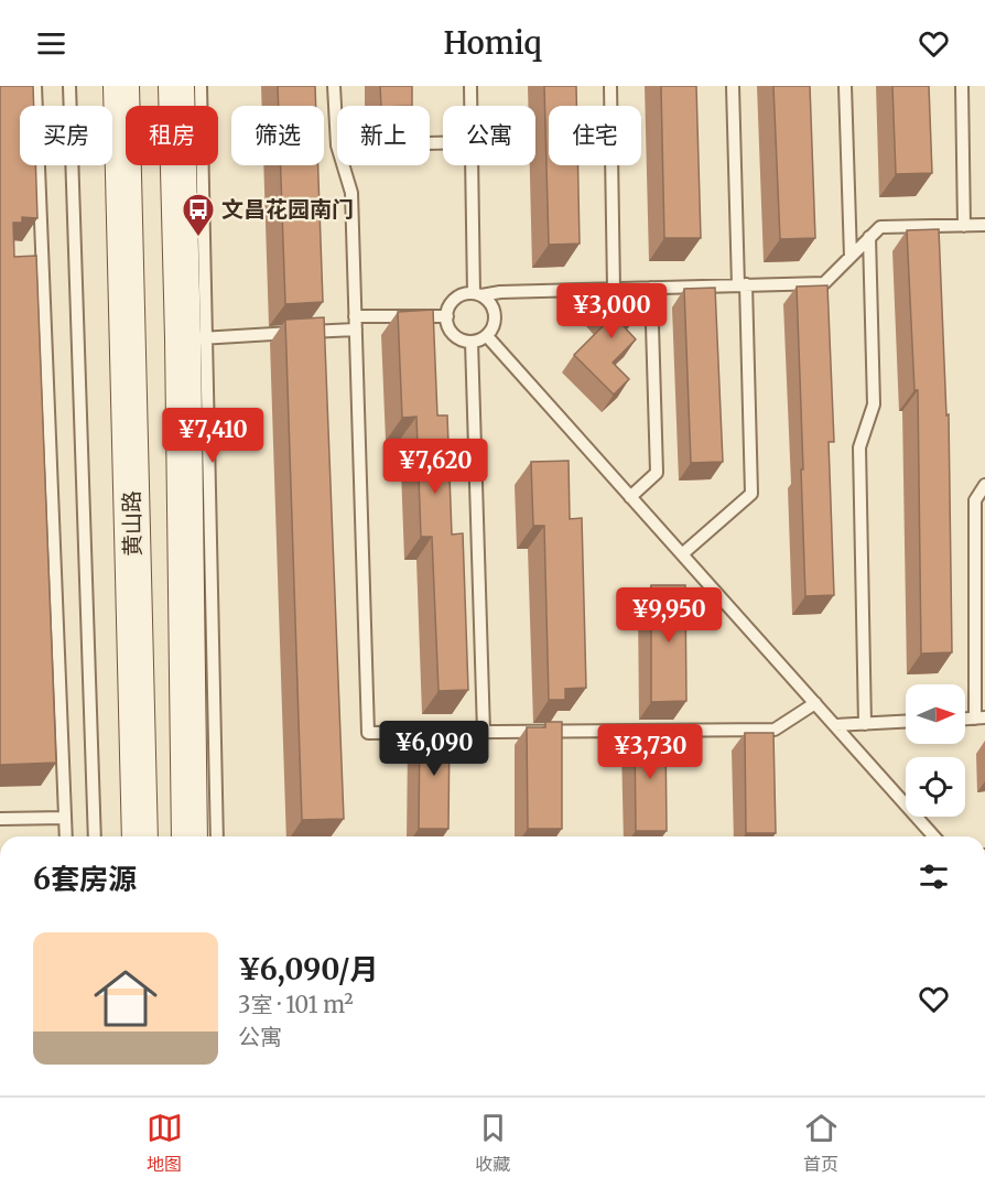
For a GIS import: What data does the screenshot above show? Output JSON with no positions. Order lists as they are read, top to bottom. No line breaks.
{"streets":{"main road":["黄山路"]},"places":{"bus stop":["文昌花园南门"]},"north":"right","page":{"header":"Homiq","chip":["买房","租房","筛选","新上","公寓","住宅"],"price":["¥3,000","¥7,410","¥7,620","¥9,950","¥6,090","¥3,730"],"heading":"6套房源","list":[{"name":"¥6,090/月","note":"3室 · 101 m² · 公寓"}],"tabs":["地图","收藏","首页"]}}
